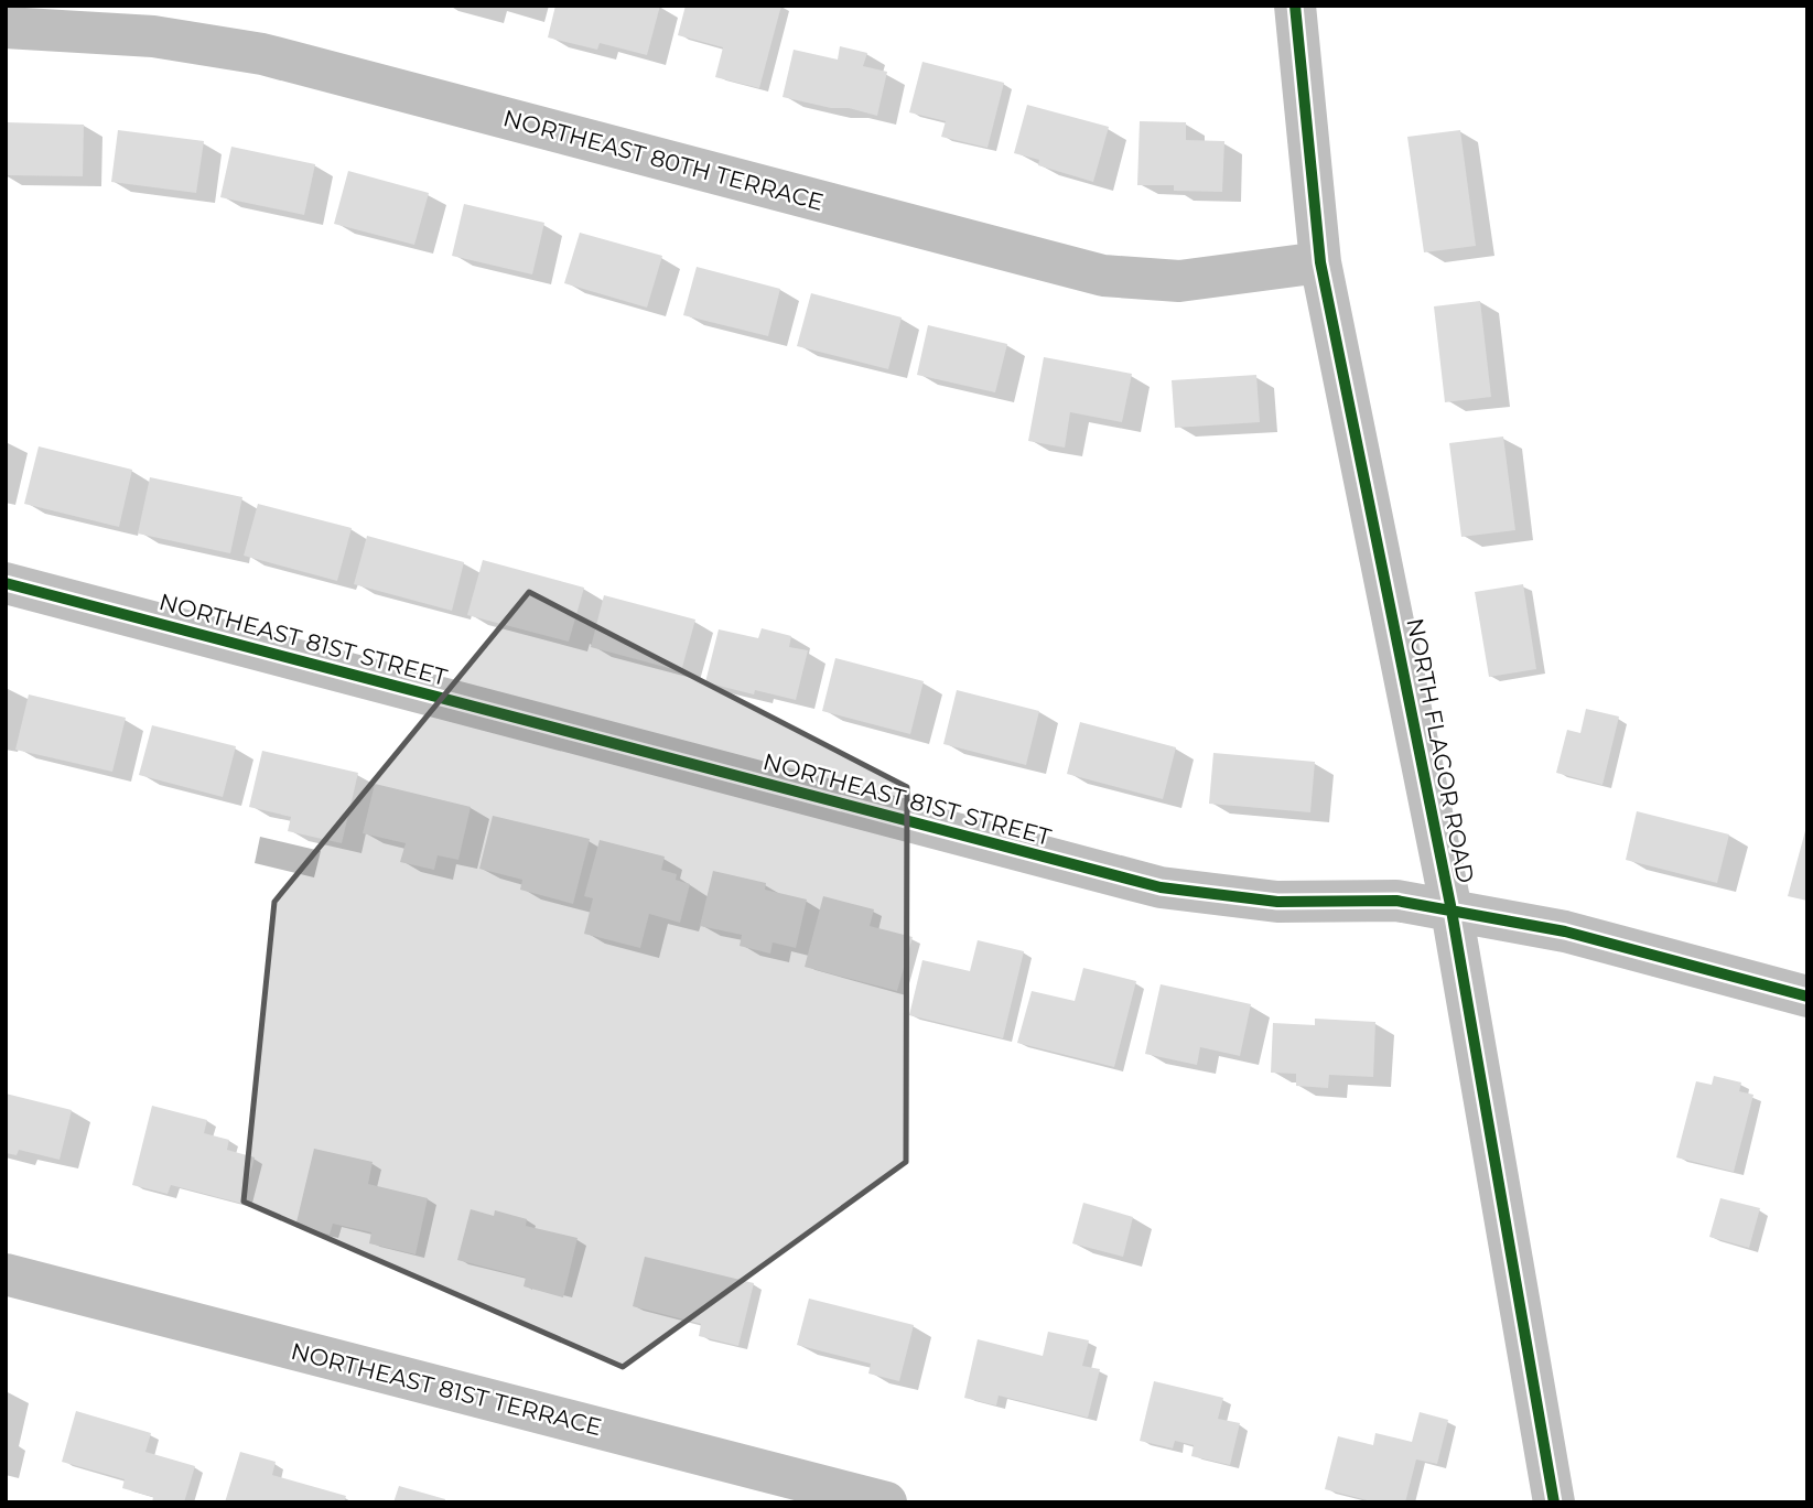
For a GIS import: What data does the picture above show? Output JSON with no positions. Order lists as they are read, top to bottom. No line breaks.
{"streets":{"street":["NORTHEAST 80TH TERRACE","NORTHEAST 81ST STREET","NORTH FLAGOR ROAD","NORTHEAST 81ST TERRACE"]},"crossings":[["NORTHEAST 80TH TERRACE","NORTH FLAGOR ROAD"],["NORTHEAST 81ST STREET","NORTH FLAGOR ROAD"]]}
